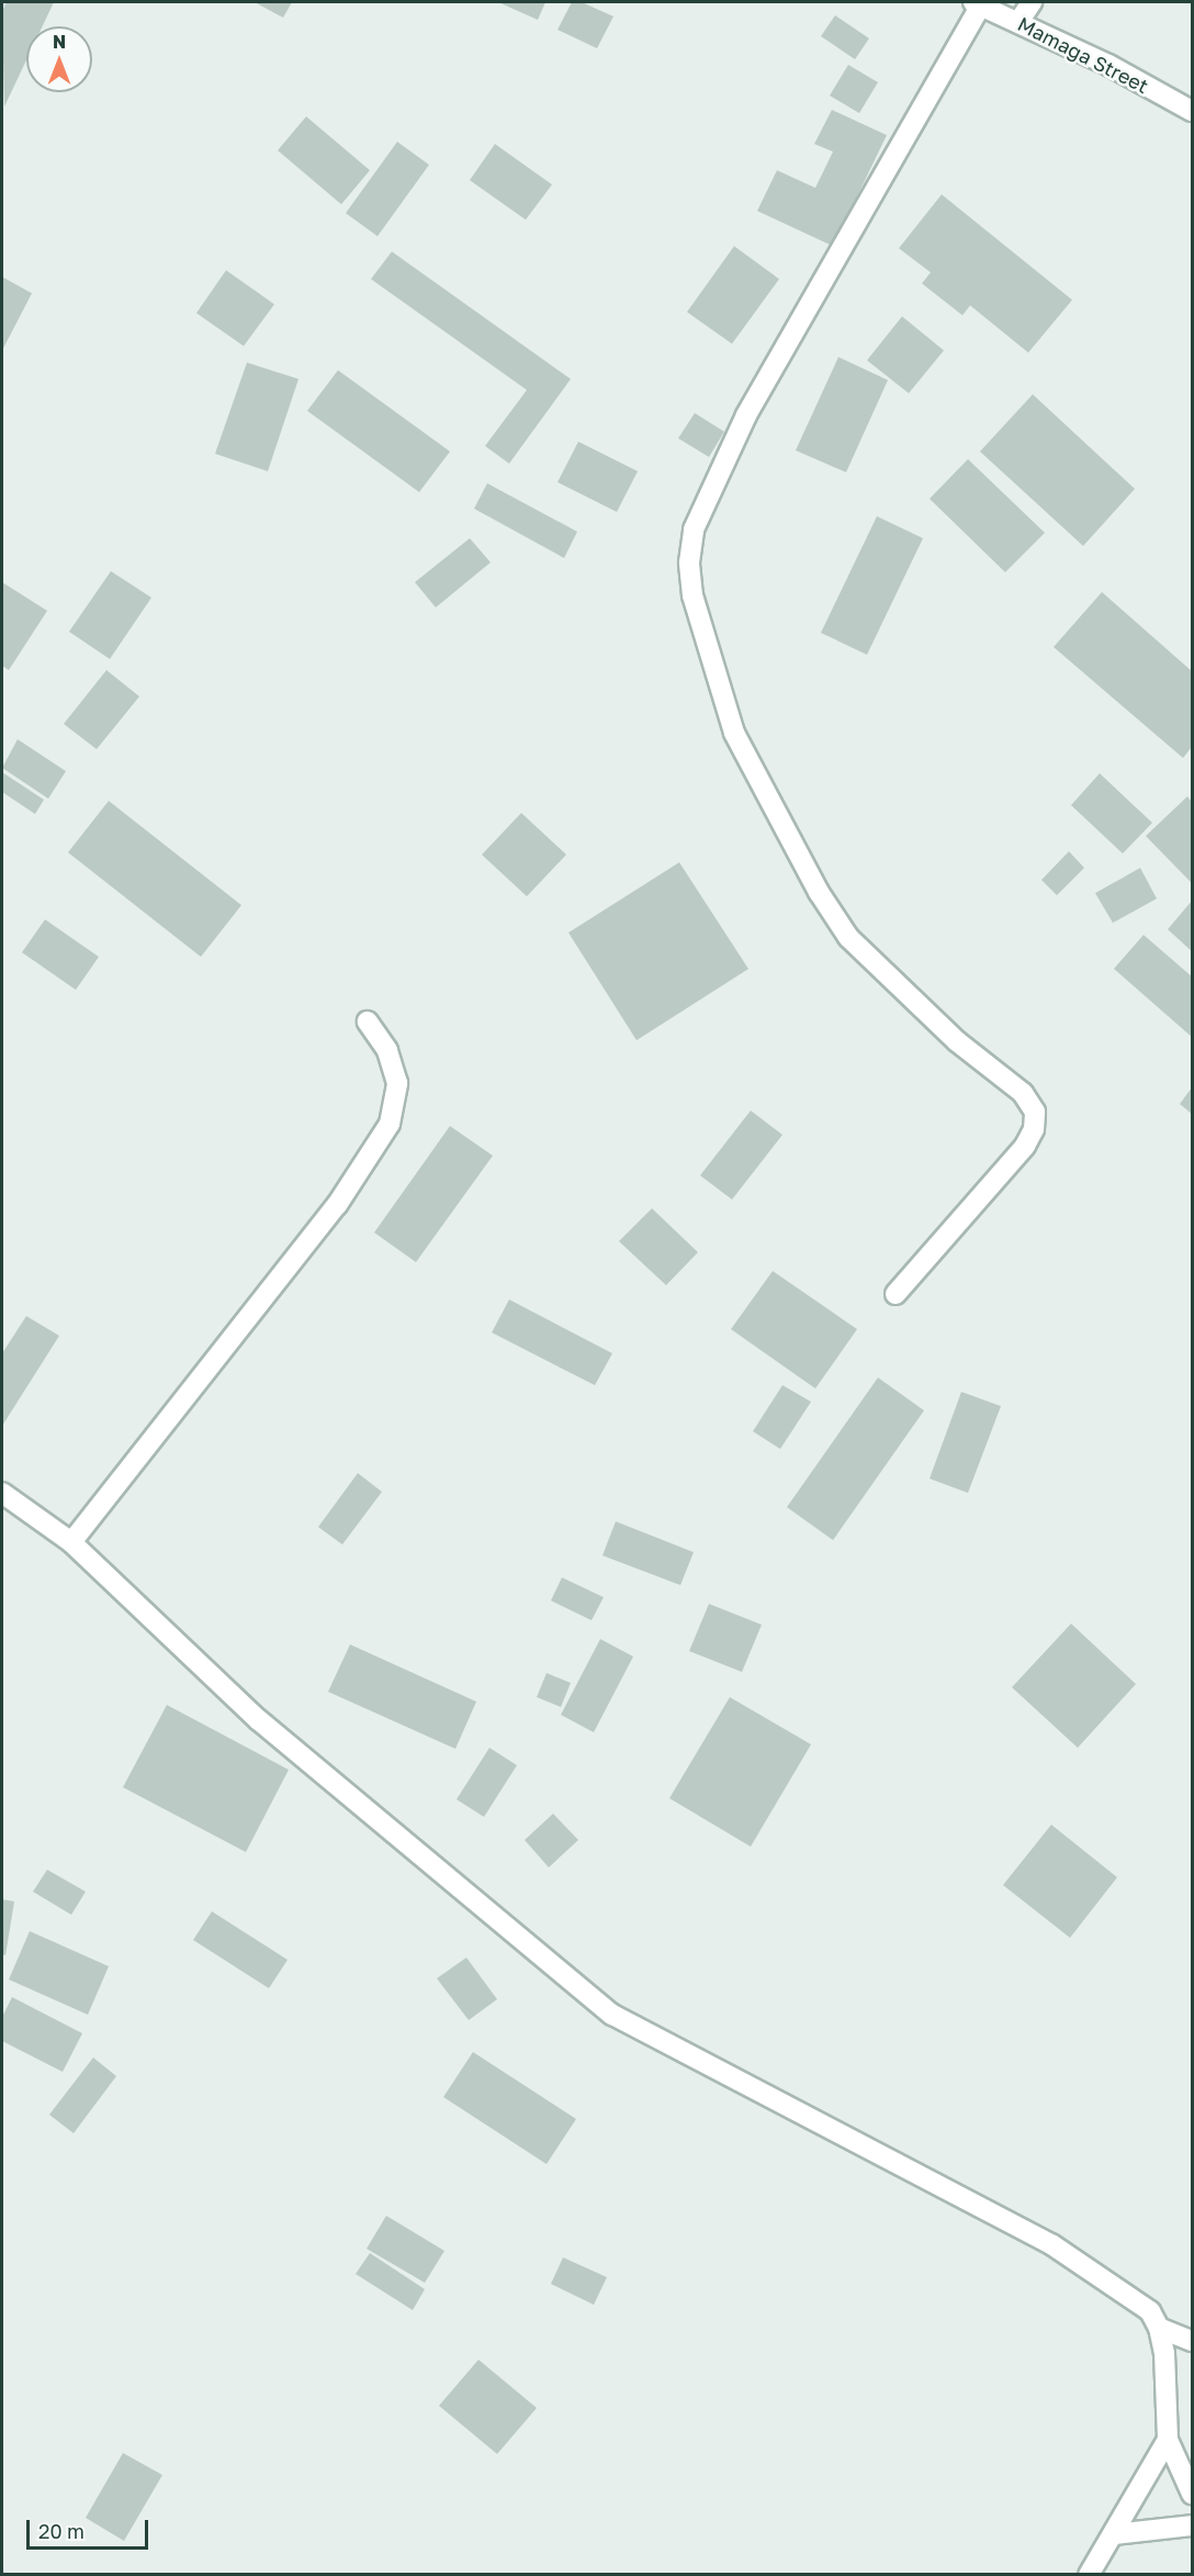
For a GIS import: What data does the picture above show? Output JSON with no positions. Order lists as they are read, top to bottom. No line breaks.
{"streets":{"street":["Mamaga Street"]},"scale_bar":"20 m","north":"top"}
